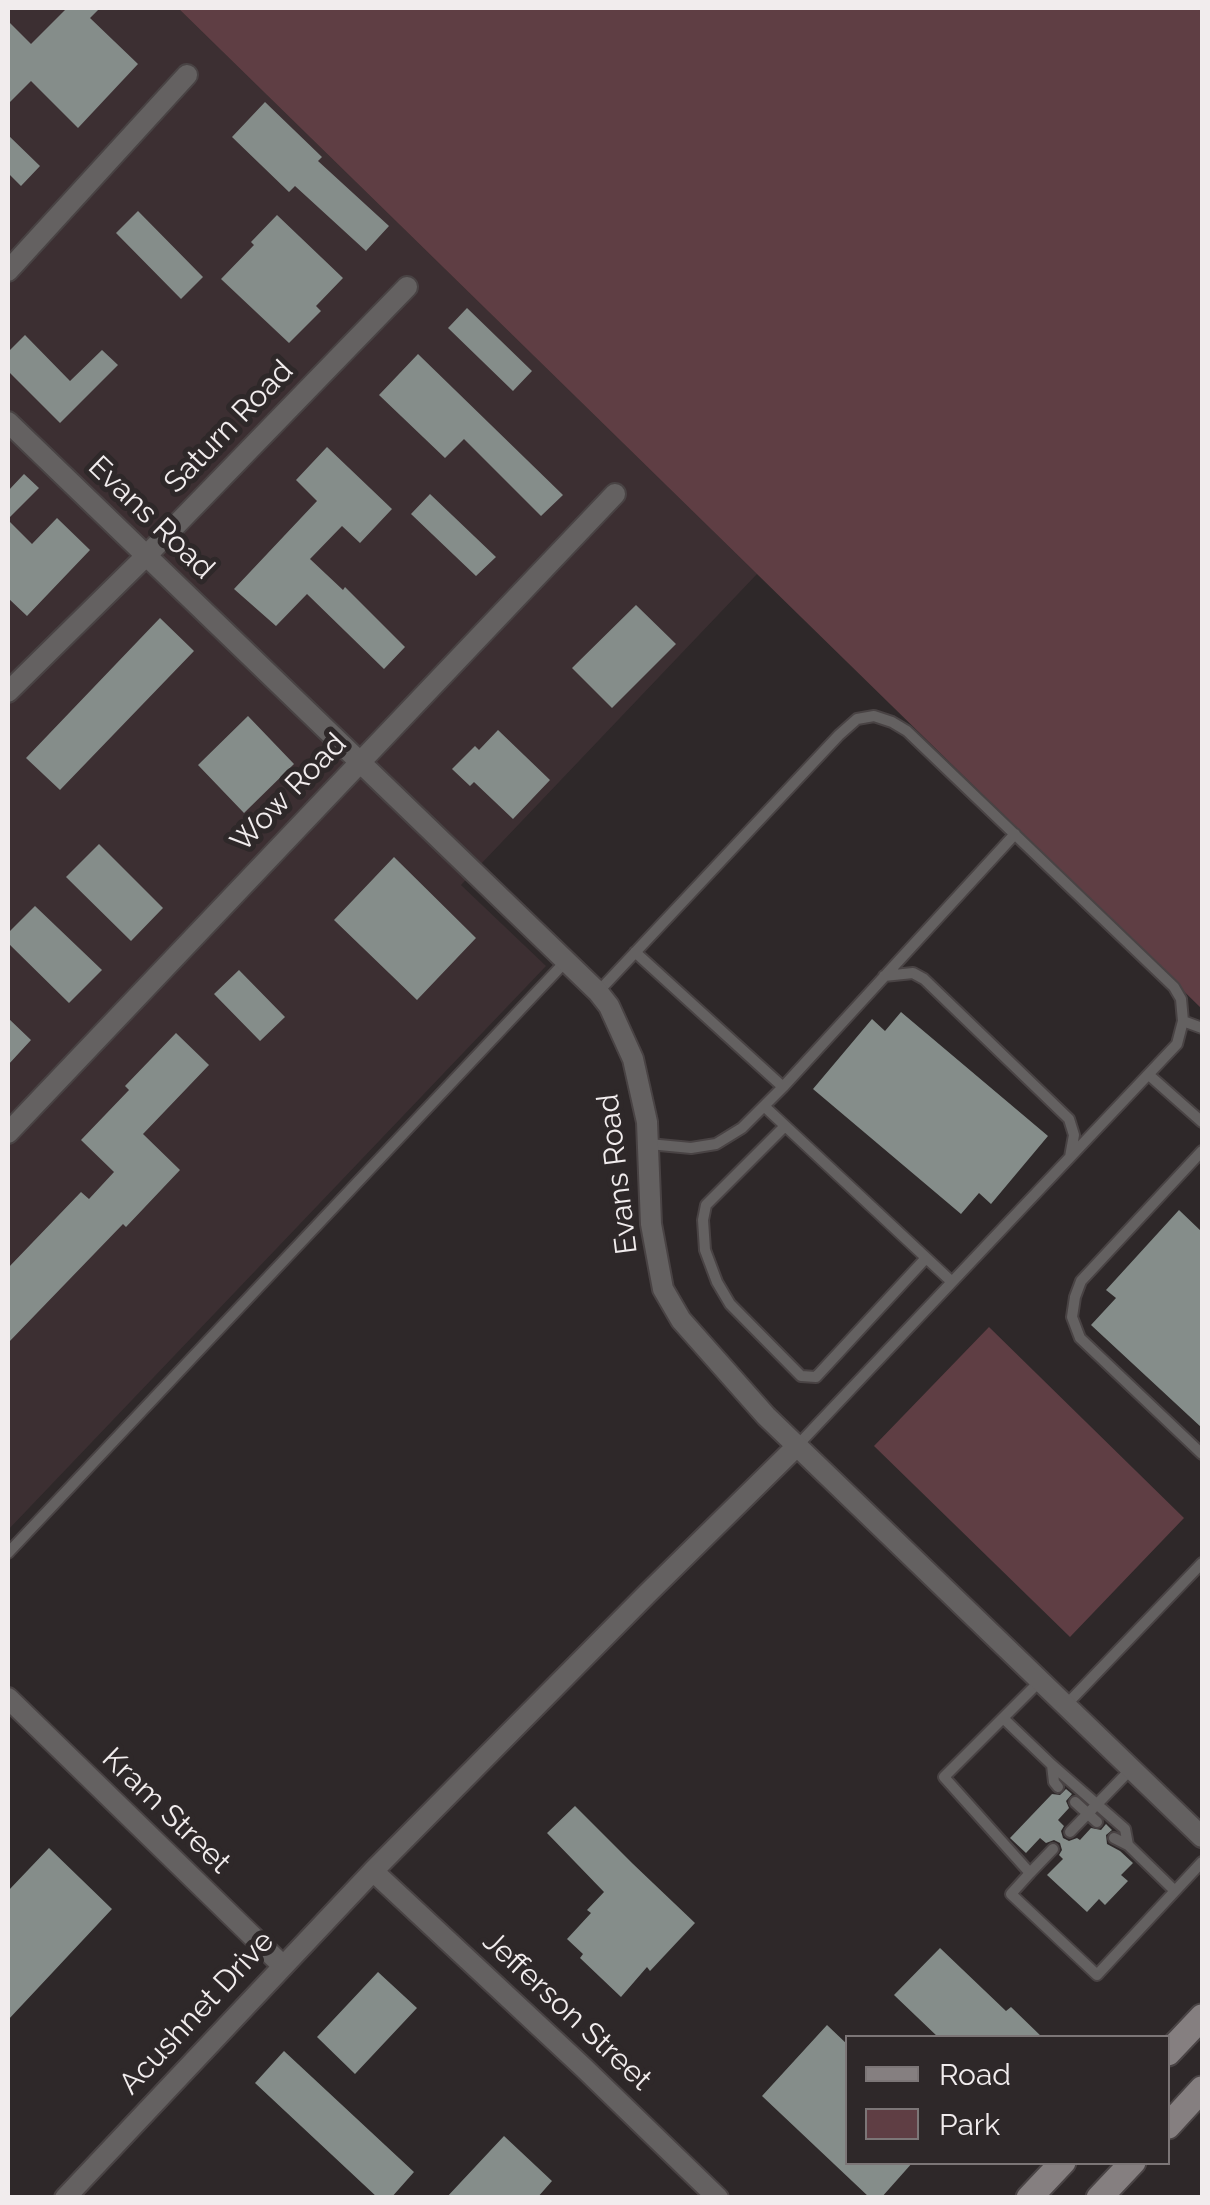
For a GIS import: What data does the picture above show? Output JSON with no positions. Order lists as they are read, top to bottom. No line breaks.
{"streets":{"street":["Saturn Road","Evans Road","Wow Road","Kram Street","Jefferson Street","Acushnet Drive"]},"crossings":[["Saturn Road","Evans Road"],["Evans Road","Wow Road"],["Evans Road","Acushnet Drive"],["Kram Street","Acushnet Drive"],["Jefferson Street","Acushnet Drive"]],"legend":["Road","Park"]}
